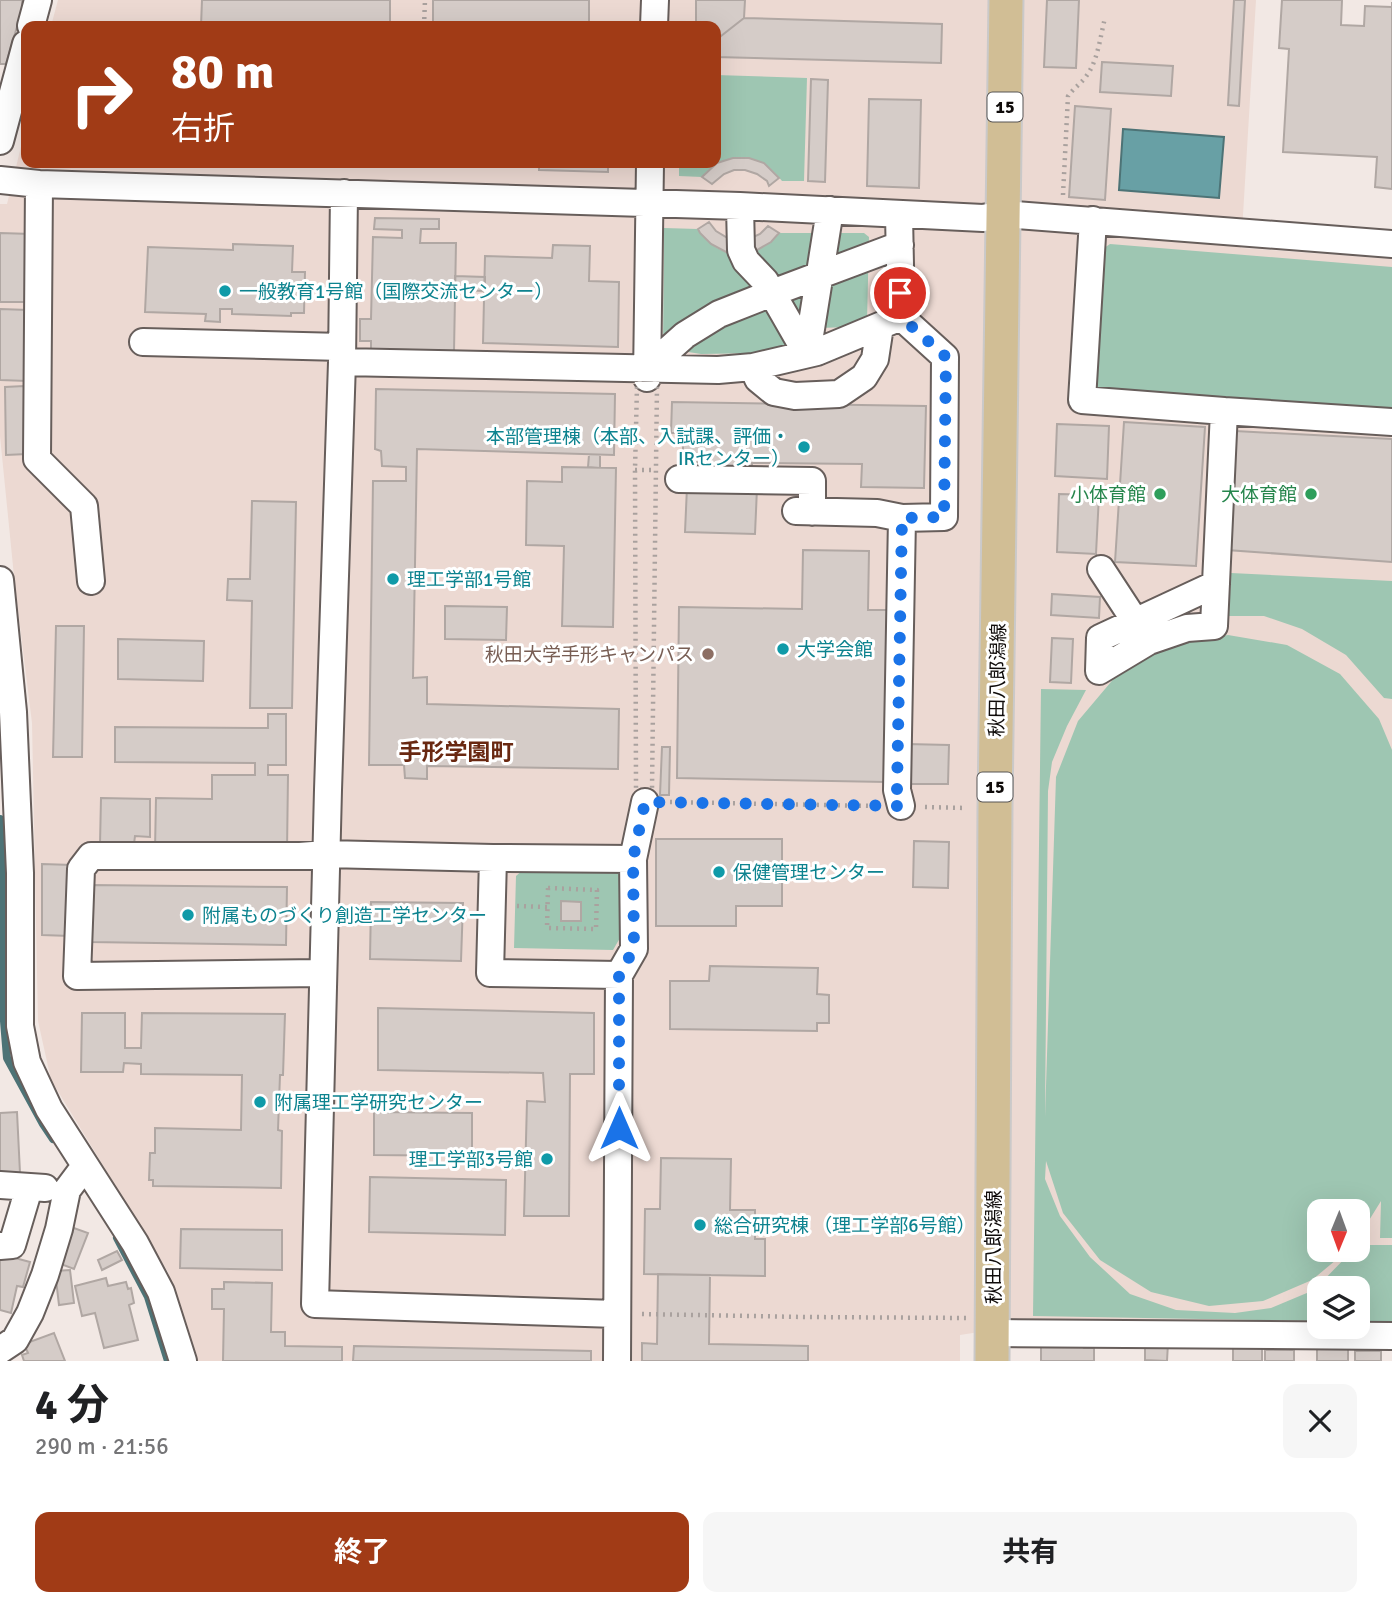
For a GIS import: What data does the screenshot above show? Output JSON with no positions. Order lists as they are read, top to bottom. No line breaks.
{"streets":{"main road":["15","秋田八郎潟線"]},"districts":["手形学園町"],"places":["一般教育1号館（国際交流センター）","本部管理棟（本部、入試課、評価・ IRセンター）","小体育館","大体育館","理工学部1号館","大学会館","秋田大学手形キャンパス","保健管理センター","附属ものづくり創造工学センター","附属理工学研究センター","理工学部3号館","総合研究棟 （理工学部6号館）"],"north":"bottom","page":{"turn":["80 m","右折"],"heading":["4 分","290 m · 21:56"],"buttons":["終了","共有"]}}
